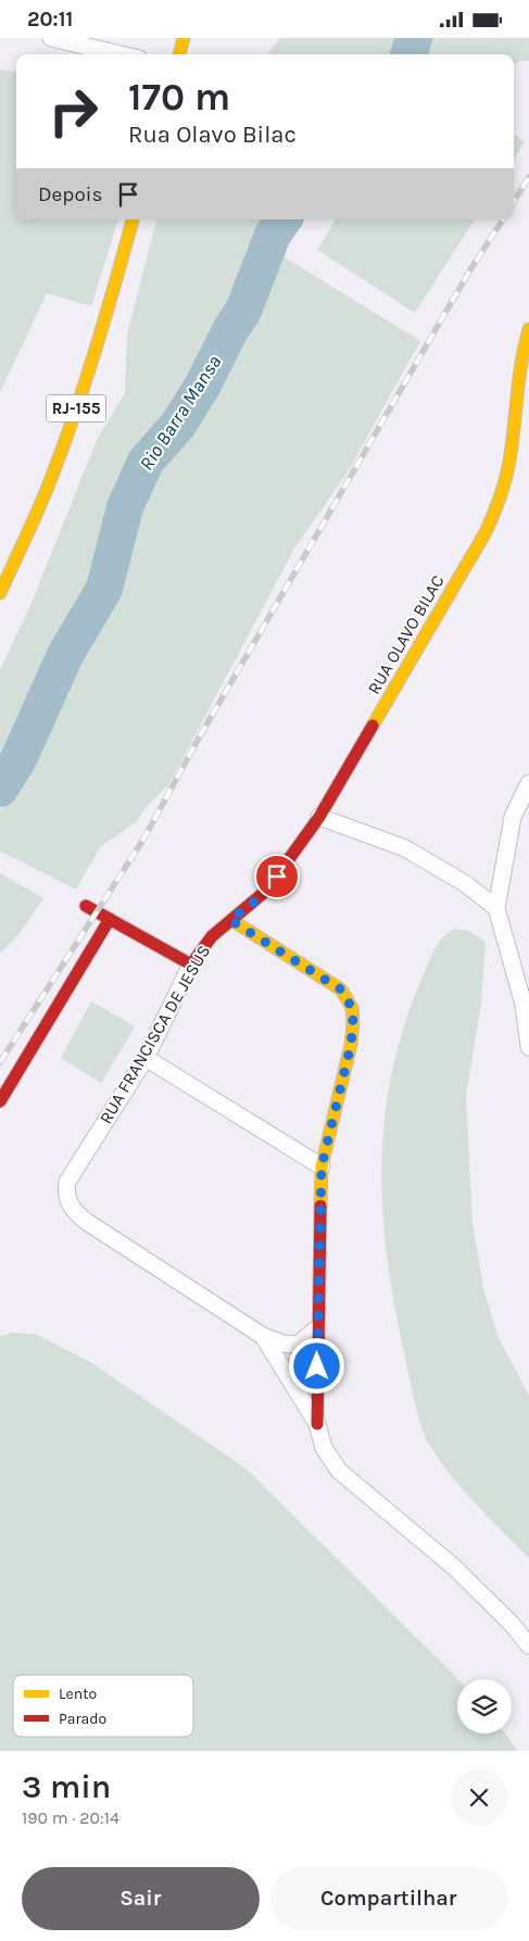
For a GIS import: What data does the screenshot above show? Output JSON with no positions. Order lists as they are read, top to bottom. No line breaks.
{"streets":{"street":["RJ-155","RUA OLAVO BILAC","RUA FRANCISCA DE JESUS"]},"crossings":[["RUA OLAVO BILAC","RUA FRANCISCA DE JESUS"]],"water":["Rio Barra Mansa"],"legend":["Lento","Parado"],"page":{"status":"20:11","turn":["170 m","Rua Olavo Bilac"],"then":"Depois","heading":["3 min","190 m · 20:14"],"buttons":["Sair","Compartilhar"]}}
